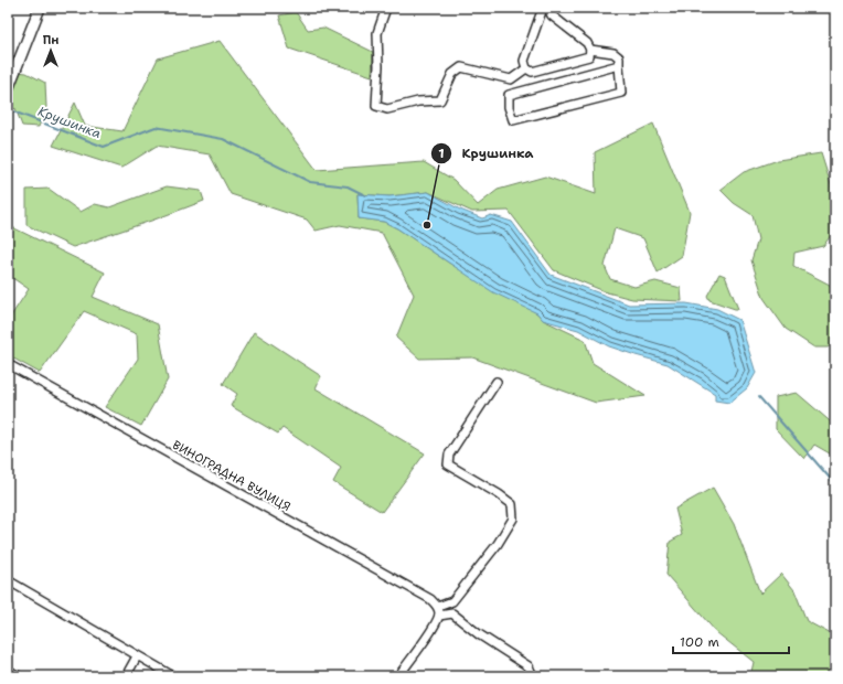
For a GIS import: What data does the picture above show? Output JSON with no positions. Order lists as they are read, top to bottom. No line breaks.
{"streets":{"street":["ВИНОГРАДНА ВУЛИЦЯ"]},"water":["Крушинка"],"places":["Крушинка"],"scale_bar":"100 m","north":"top"}
